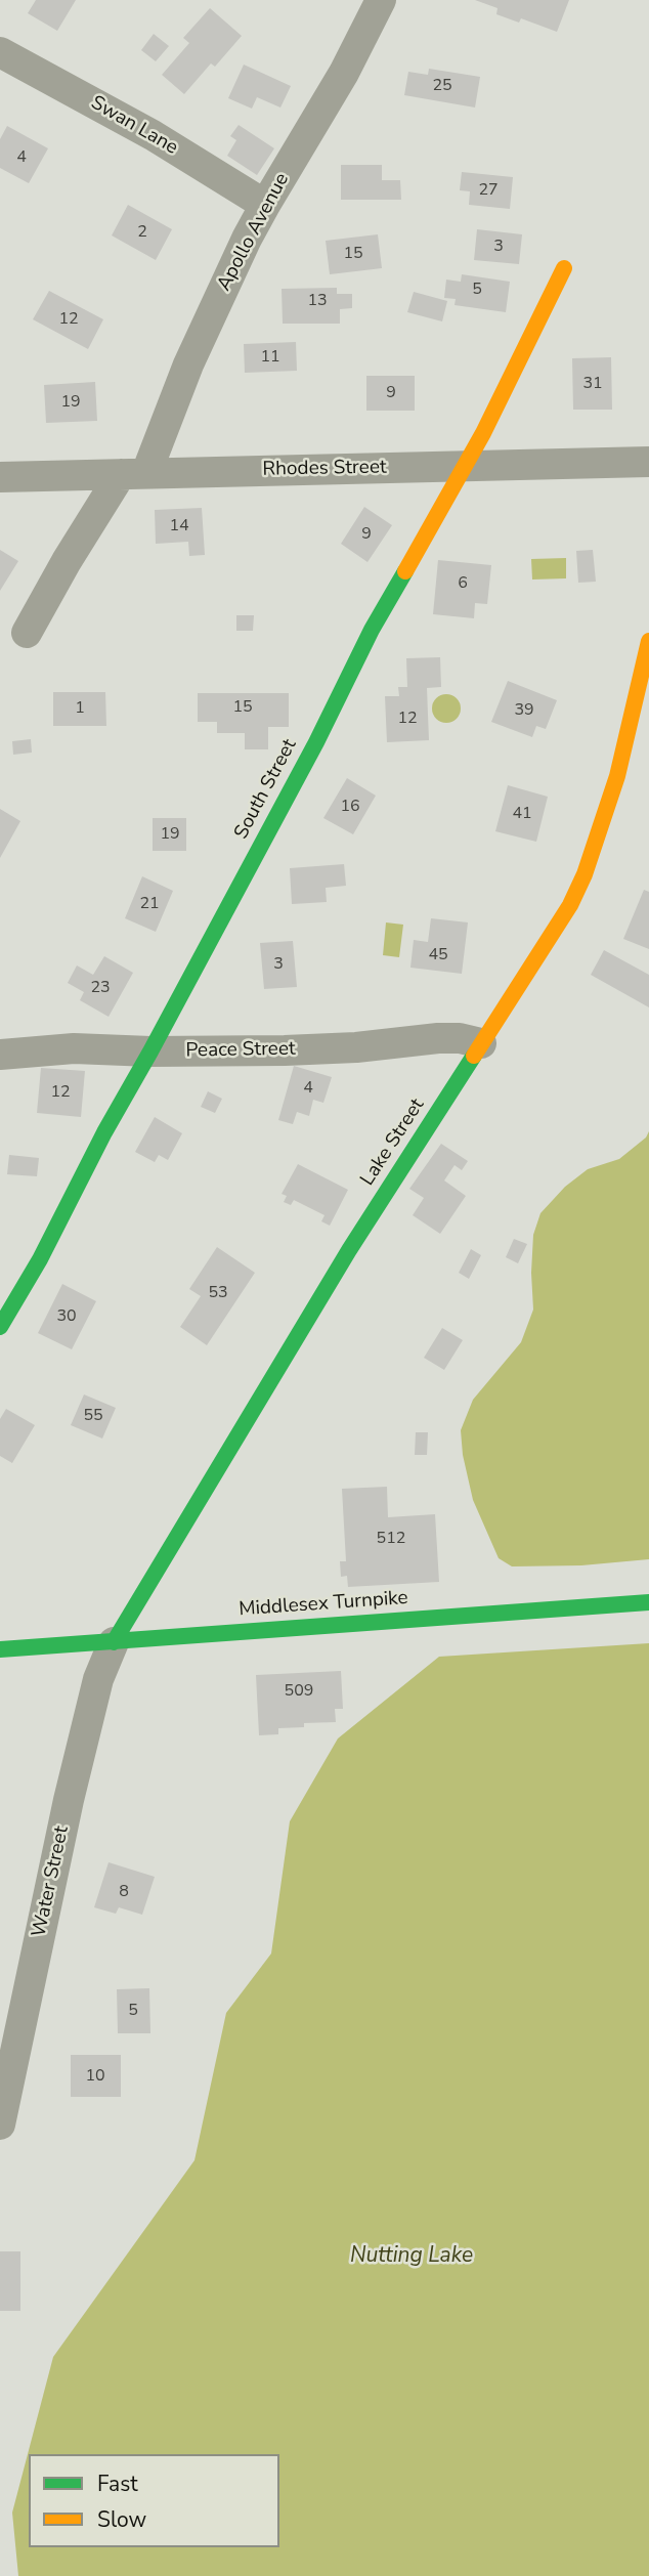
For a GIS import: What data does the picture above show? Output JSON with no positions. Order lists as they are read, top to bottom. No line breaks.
{"streets":{"street":["Swan Lane","Apollo Avenue","Rhodes Street","South Street","Peace Street","Lake Street","Middlesex Turnpike","Water Street"]},"crossings":[["Swan Lane","Apollo Avenue"],["Apollo Avenue","Rhodes Street"],["Rhodes Street","South Street"],["South Street","Peace Street"],["Peace Street","Lake Street"],["Lake Street","Middlesex Turnpike"],["Lake Street","Water Street"],["Middlesex Turnpike","Water Street"]],"water":["Nutting Lake"],"house_numbers":["25","4","27","2","3","15","5","13","12","11","31","9","19","14","9","6","15","1","39","12","16","41","19","21","45","3","23","4","12","53","30","55","512","509","8","5","10"],"legend":["Fast","Slow"]}
